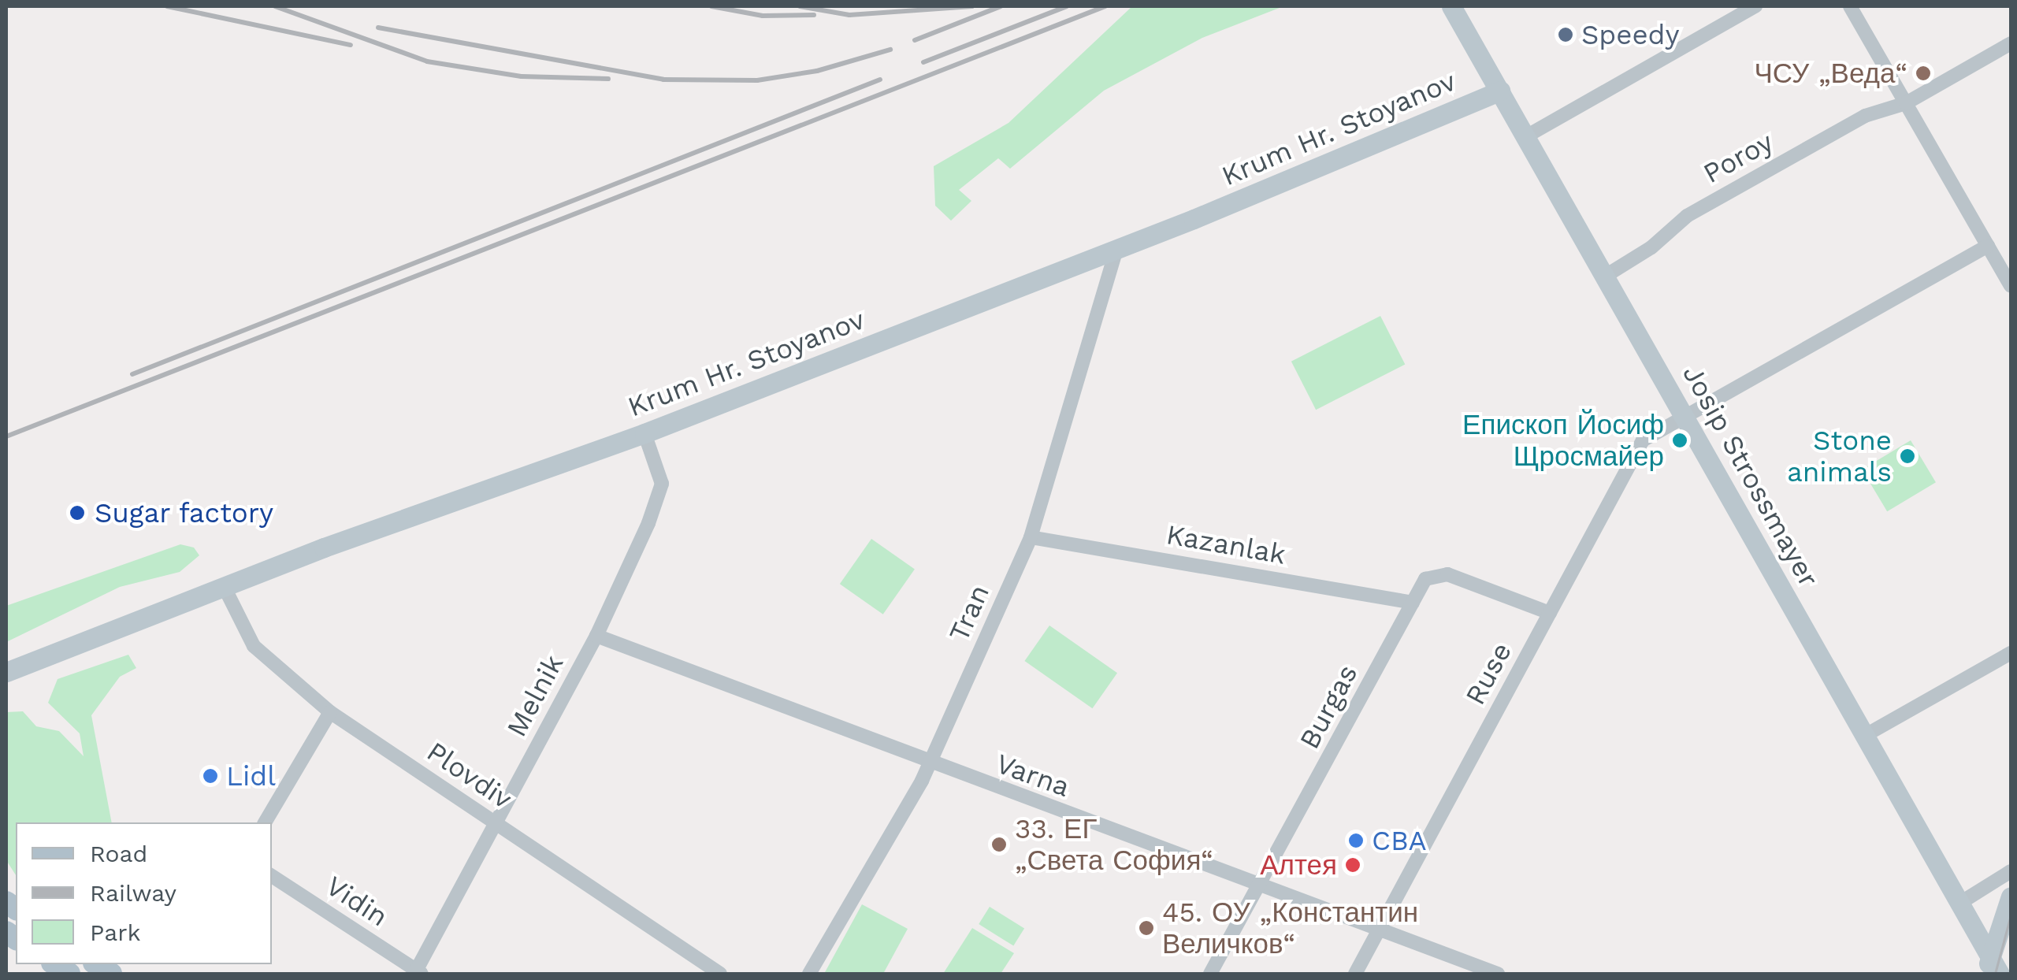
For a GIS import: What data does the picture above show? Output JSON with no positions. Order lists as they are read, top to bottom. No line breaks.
{"streets":{"street":["Krum Hr. Stoyanov","Poroy","Josip Strossmayer","Kazanlak","Tran","Ruse","Melnik","Burgas","Plovdiv","Varna","Vidin"]},"crossings":[["Krum Hr. Stoyanov","Josip Strossmayer"],["Krum Hr. Stoyanov","Tran"],["Krum Hr. Stoyanov","Melnik"],["Krum Hr. Stoyanov","Plovdiv"],["Poroy","Josip Strossmayer"],["Josip Strossmayer","Ruse"],["Kazanlak","Tran"],["Kazanlak","Burgas"],["Tran","Varna"],["Ruse","Burgas"],["Ruse","Varna"],["Melnik","Plovdiv"],["Melnik","Varna"],["Melnik","Vidin"],["Burgas","Varna"]],"places":["Speedy","ЧСУ „Веда“","Епископ Йосиф Щросмайер","Stone animals","Sugar factory","Lidl","CBA","33. ЕГ „Света София“","Алтея","45. ОУ „Константин Величков“"],"legend":["Road","Railway","Park"]}
